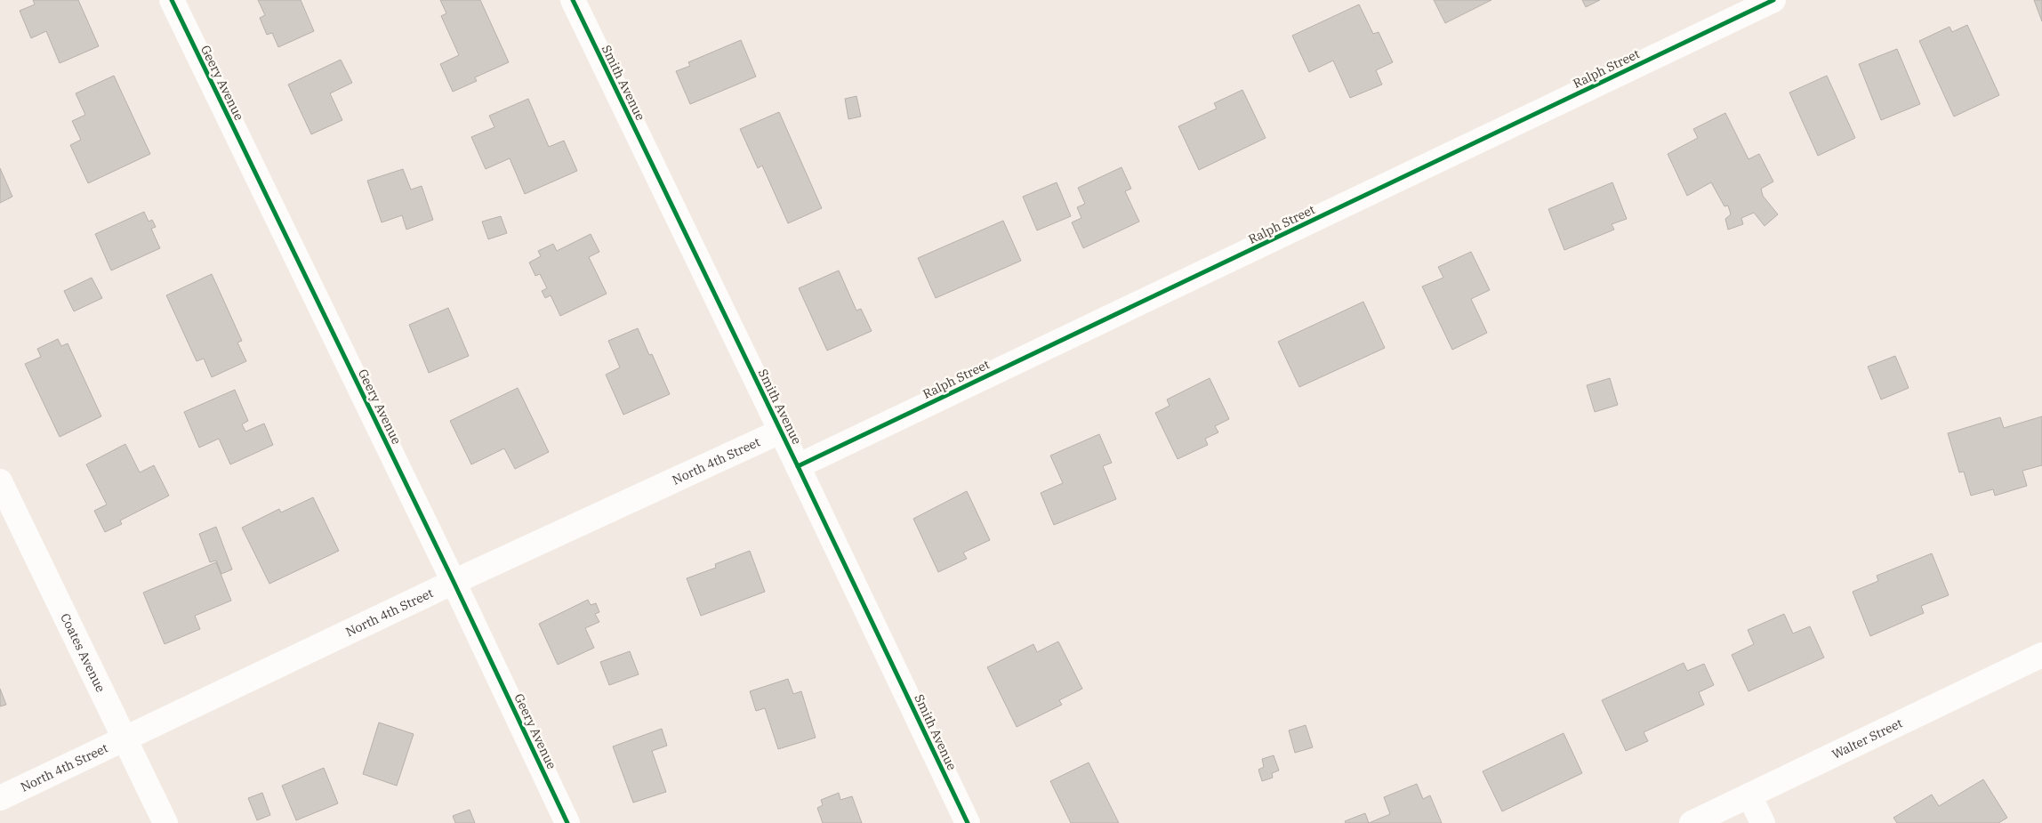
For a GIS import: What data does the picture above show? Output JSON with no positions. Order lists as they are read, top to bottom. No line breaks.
{"streets":{"street":["Ralph Street","Geery Avenue","Smith Avenue","North 4th Street","Coates Avenue","Walter Street"]},"crossings":[["Ralph Street","Smith Avenue"],["Geery Avenue","North 4th Street"],["Smith Avenue","North 4th Street"],["North 4th Street","Coates Avenue"]]}
